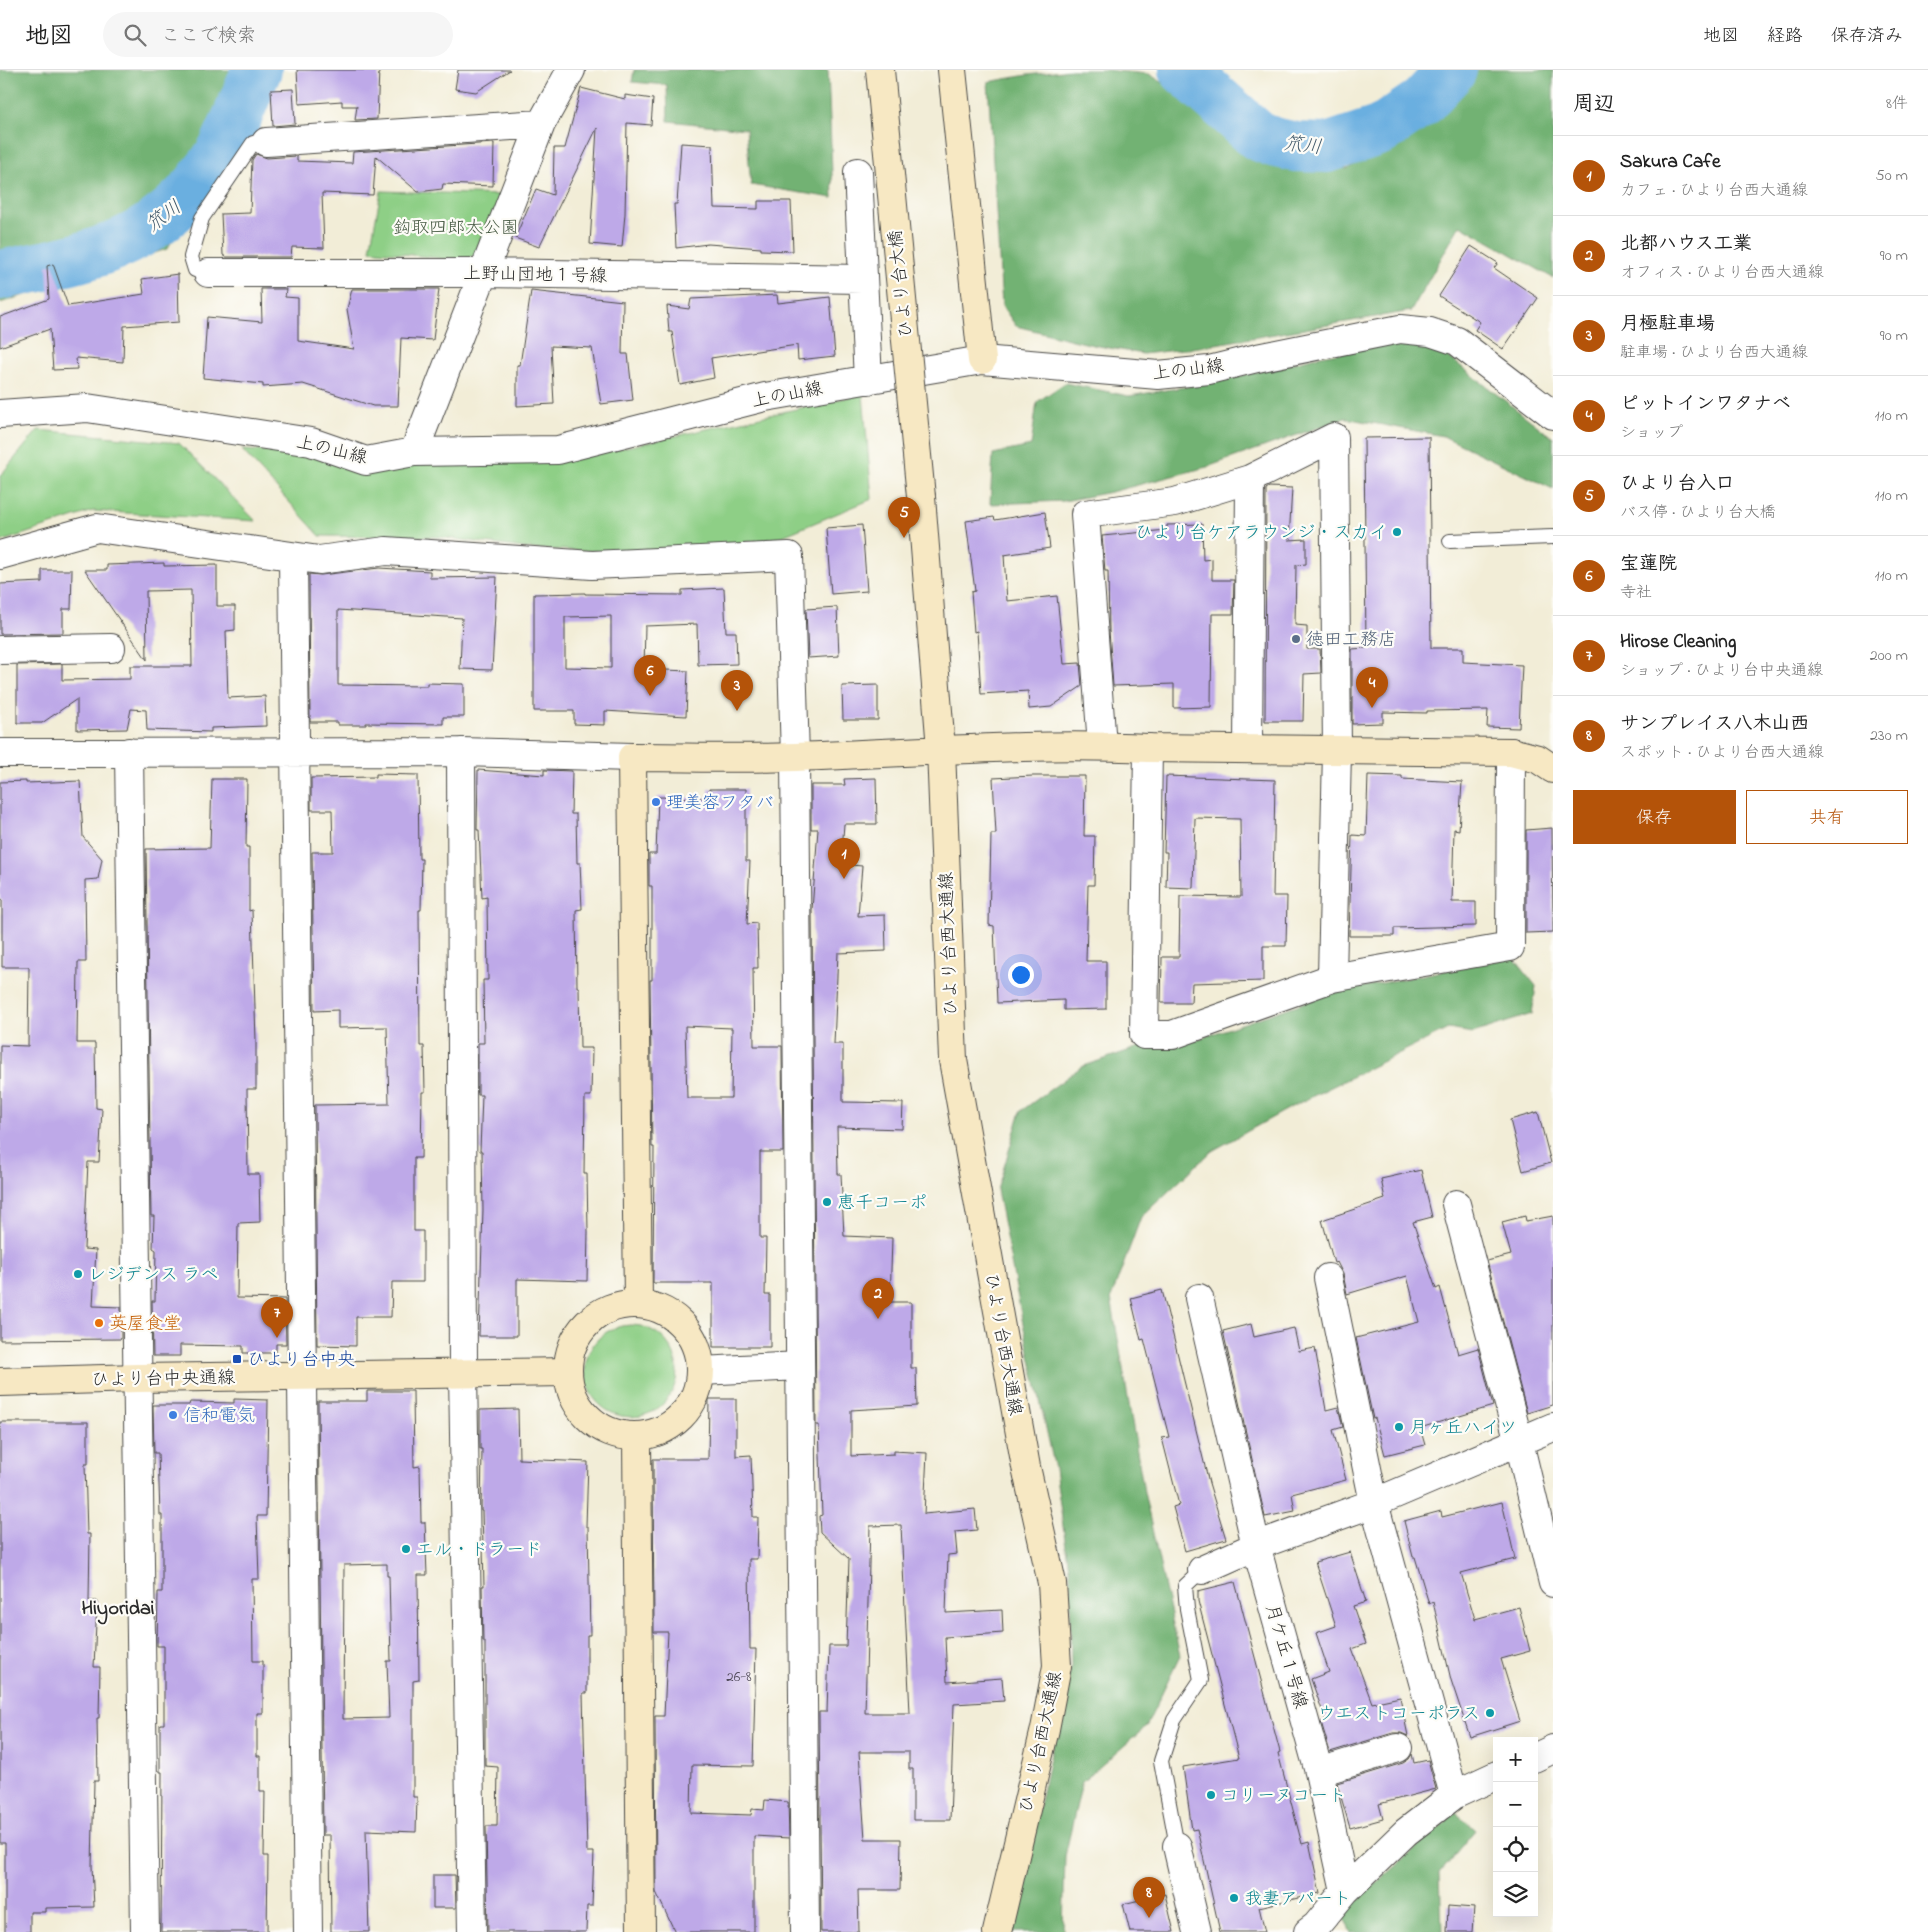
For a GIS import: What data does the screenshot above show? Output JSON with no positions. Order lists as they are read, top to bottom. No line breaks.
{"streets":{"street":["上野山団地１号線","ひより台大橋","上の山線","ひより台西大通線","ひより台中央通線","月ケ丘１号線"]},"crossings":[["ひより台大橋","ひより台西大通線"]],"districts":["Hiyoridai"],"water":["笊川"],"parks":["鈎取四郎太公園"],"places":{"other":["ひより台ケアラウンジ・スカイ","徳田工務店","理美容フタバ","恵千コーポ","レジデンス ラペ","英屋食堂","信和電気","月ヶ丘ハイツ","エル・ドラード","ウエストコーポラス","コリーヌコート","我妻アパート"],"transit":["ひより台中央"]},"house_numbers":["26-8"],"page":{"header":"地図","search":"ここで検索","nav":["地図","経路","保存済み"],"heading":["周辺","8件"],"list":[{"mark":"1","name":"Sakura Cafe","note":"カフェ · ひより台西大通線","value":"50 m"},{"mark":"2","name":"北都ハウス工業","note":"オフィス · ひより台西大通線","value":"90 m"},{"mark":"3","name":"月極駐車場","note":"駐車場 · ひより台西大通線","value":"90 m"},{"mark":"4","name":"ピットインワタナベ","note":"ショップ","value":"110 m"},{"mark":"5","name":"ひより台入口","note":"バス停 · ひより台大橋","value":"110 m"},{"mark":"6","name":"宝蓮院","note":"寺社","value":"110 m"},{"mark":"7","name":"Hirose Cleaning","note":"ショップ · ひより台中央通線","value":"200 m"},{"mark":"8","name":"サンプレイス八木山西","note":"スポット · ひより台西大通線","value":"230 m"}],"pins":["5","6","4","3","1","2","7","8"],"buttons":["保存","共有"],"map_buttons":["+","−"]}}
